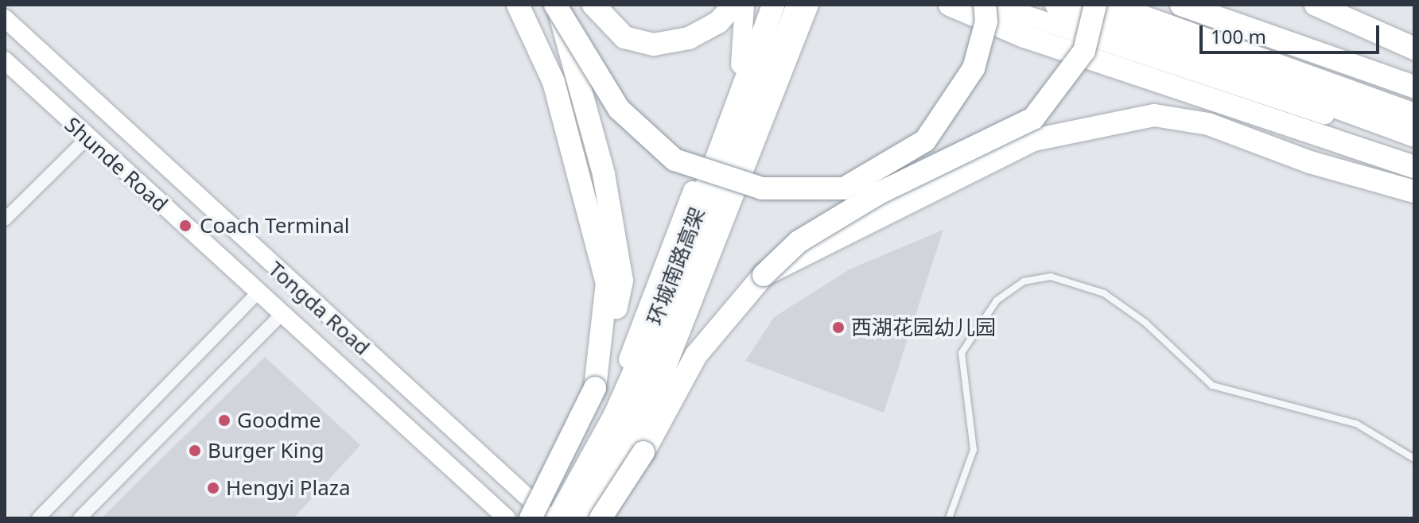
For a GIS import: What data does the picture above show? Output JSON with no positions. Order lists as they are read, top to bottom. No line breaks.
{"streets":{"highway":["环城南路高架"],"street":["Shunde Road","Tongda Road"]},"crossings":[["环城南路高架","Tongda Road"]],"places":["Coach Terminal","西湖花园幼儿园","Goodme","Burger King","Hengyi Plaza"],"scale_bar":"100 m"}
